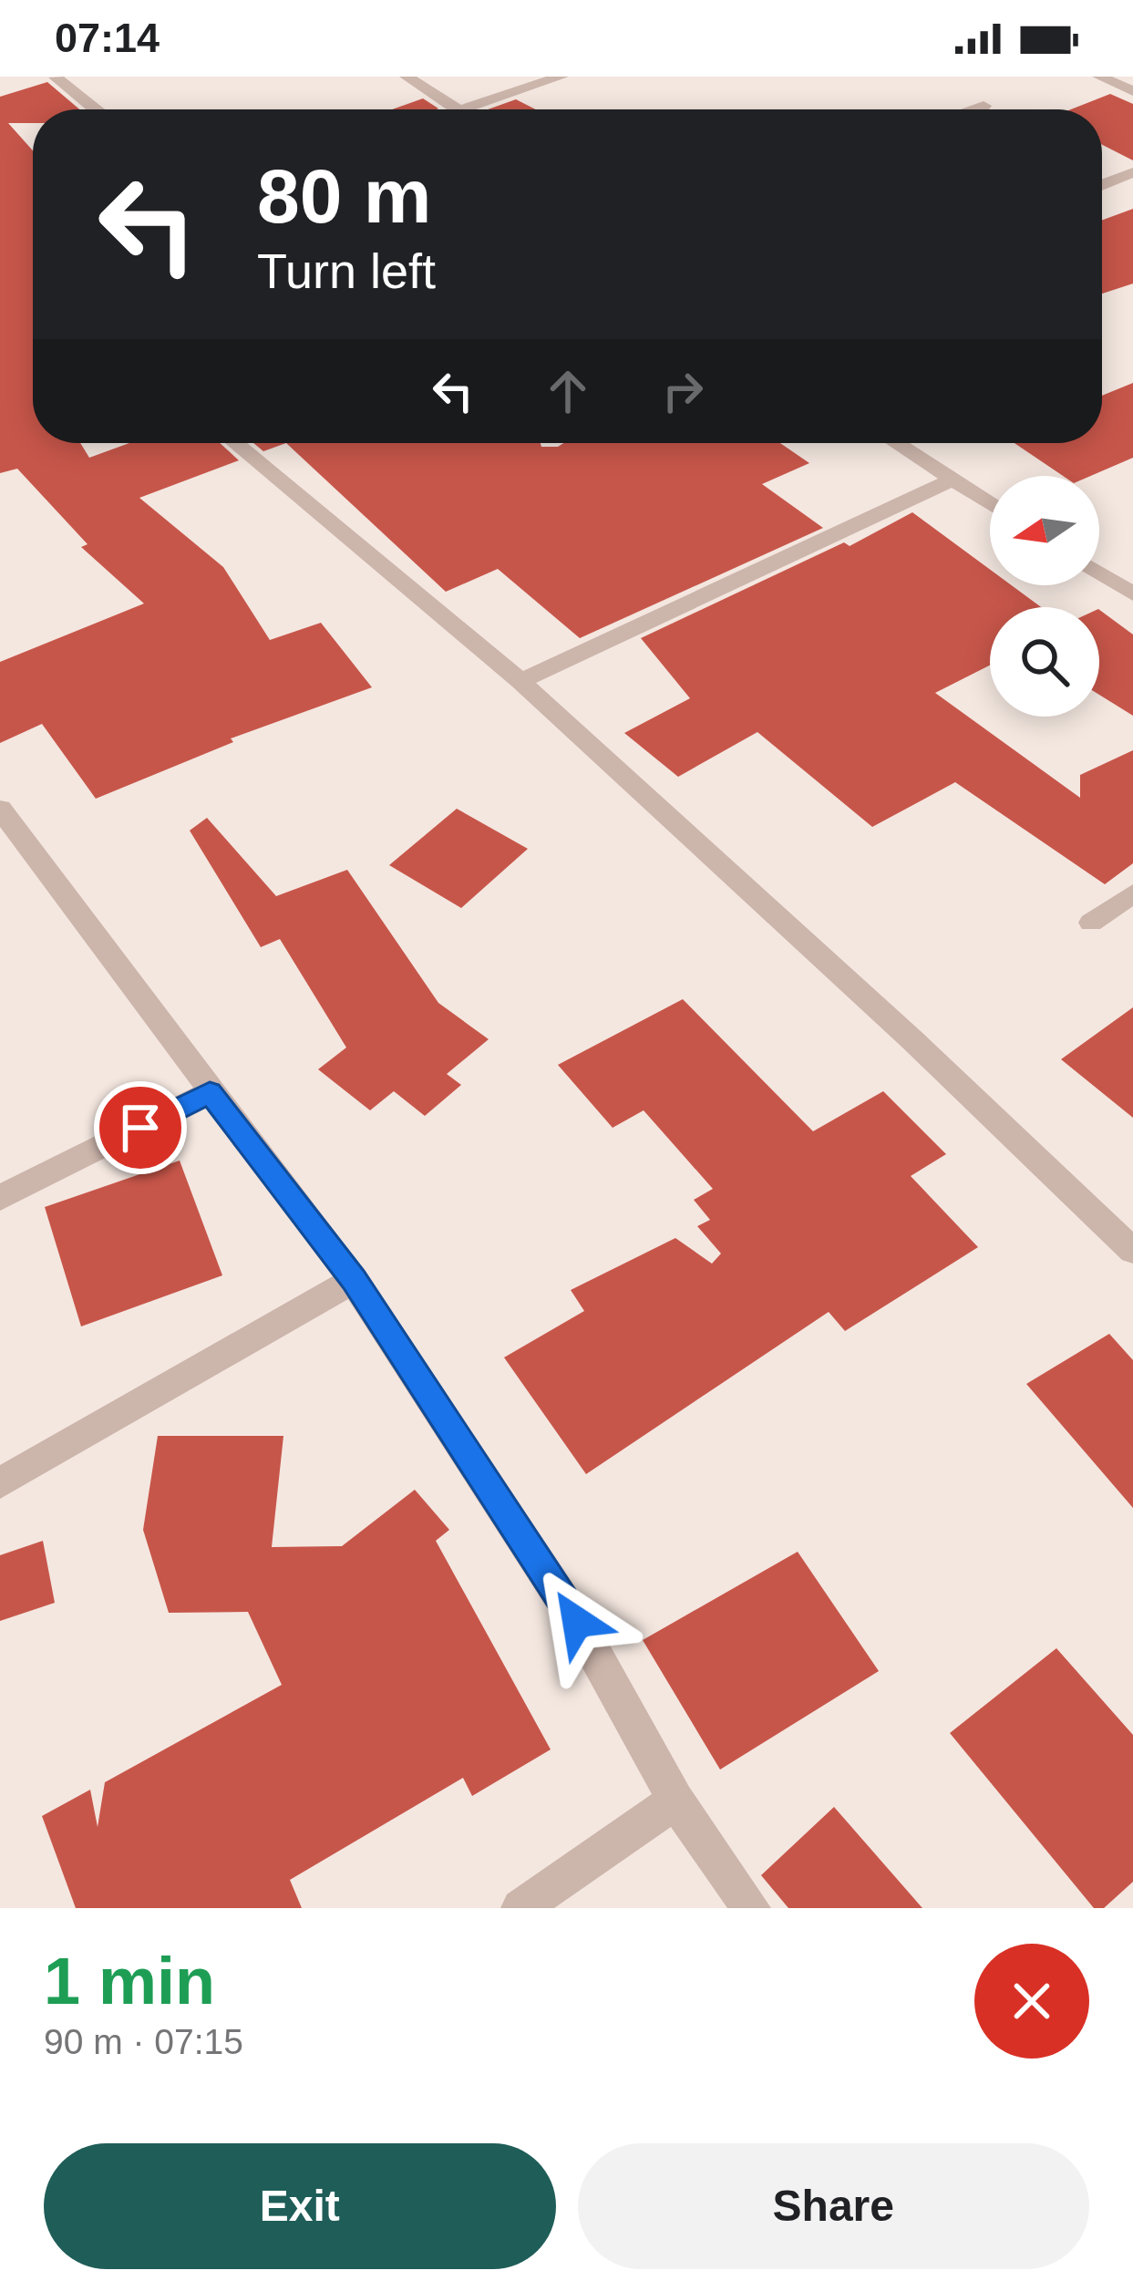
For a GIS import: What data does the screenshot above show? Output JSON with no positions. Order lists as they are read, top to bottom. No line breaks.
{"north":"left","page":{"status":"07:14","turn":["80 m","Turn left"],"heading":["1 min","90 m · 07:15"],"buttons":["Exit","Share"]}}
